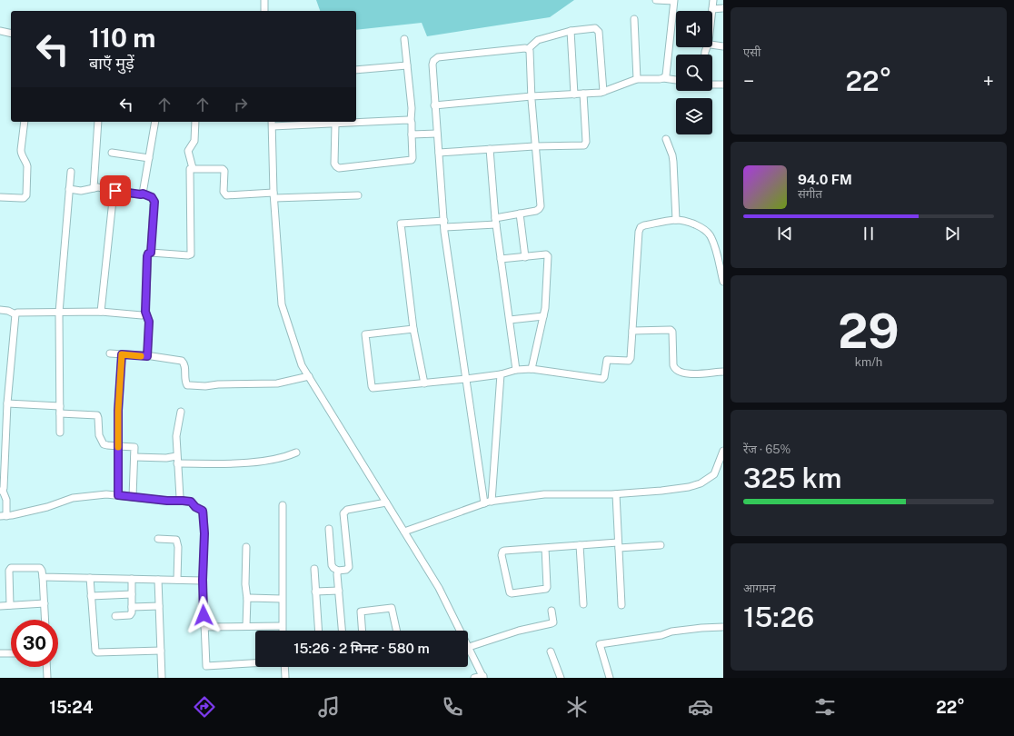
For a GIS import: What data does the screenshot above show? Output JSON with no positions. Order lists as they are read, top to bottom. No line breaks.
{"page":{"tile":["एसी",["29","km/h"],["रेंज · 65%","325 km"],["आगमन","15:26"]],"turn":["110 m","बाएँ मुड़ें"],"heat":["−","22°","+"],"song":["94.0 FM","संगीत"],"limit":"30","trip":"15:26 · 2 मिनट · 580 m","tabs":["15:24","22°"]}}
